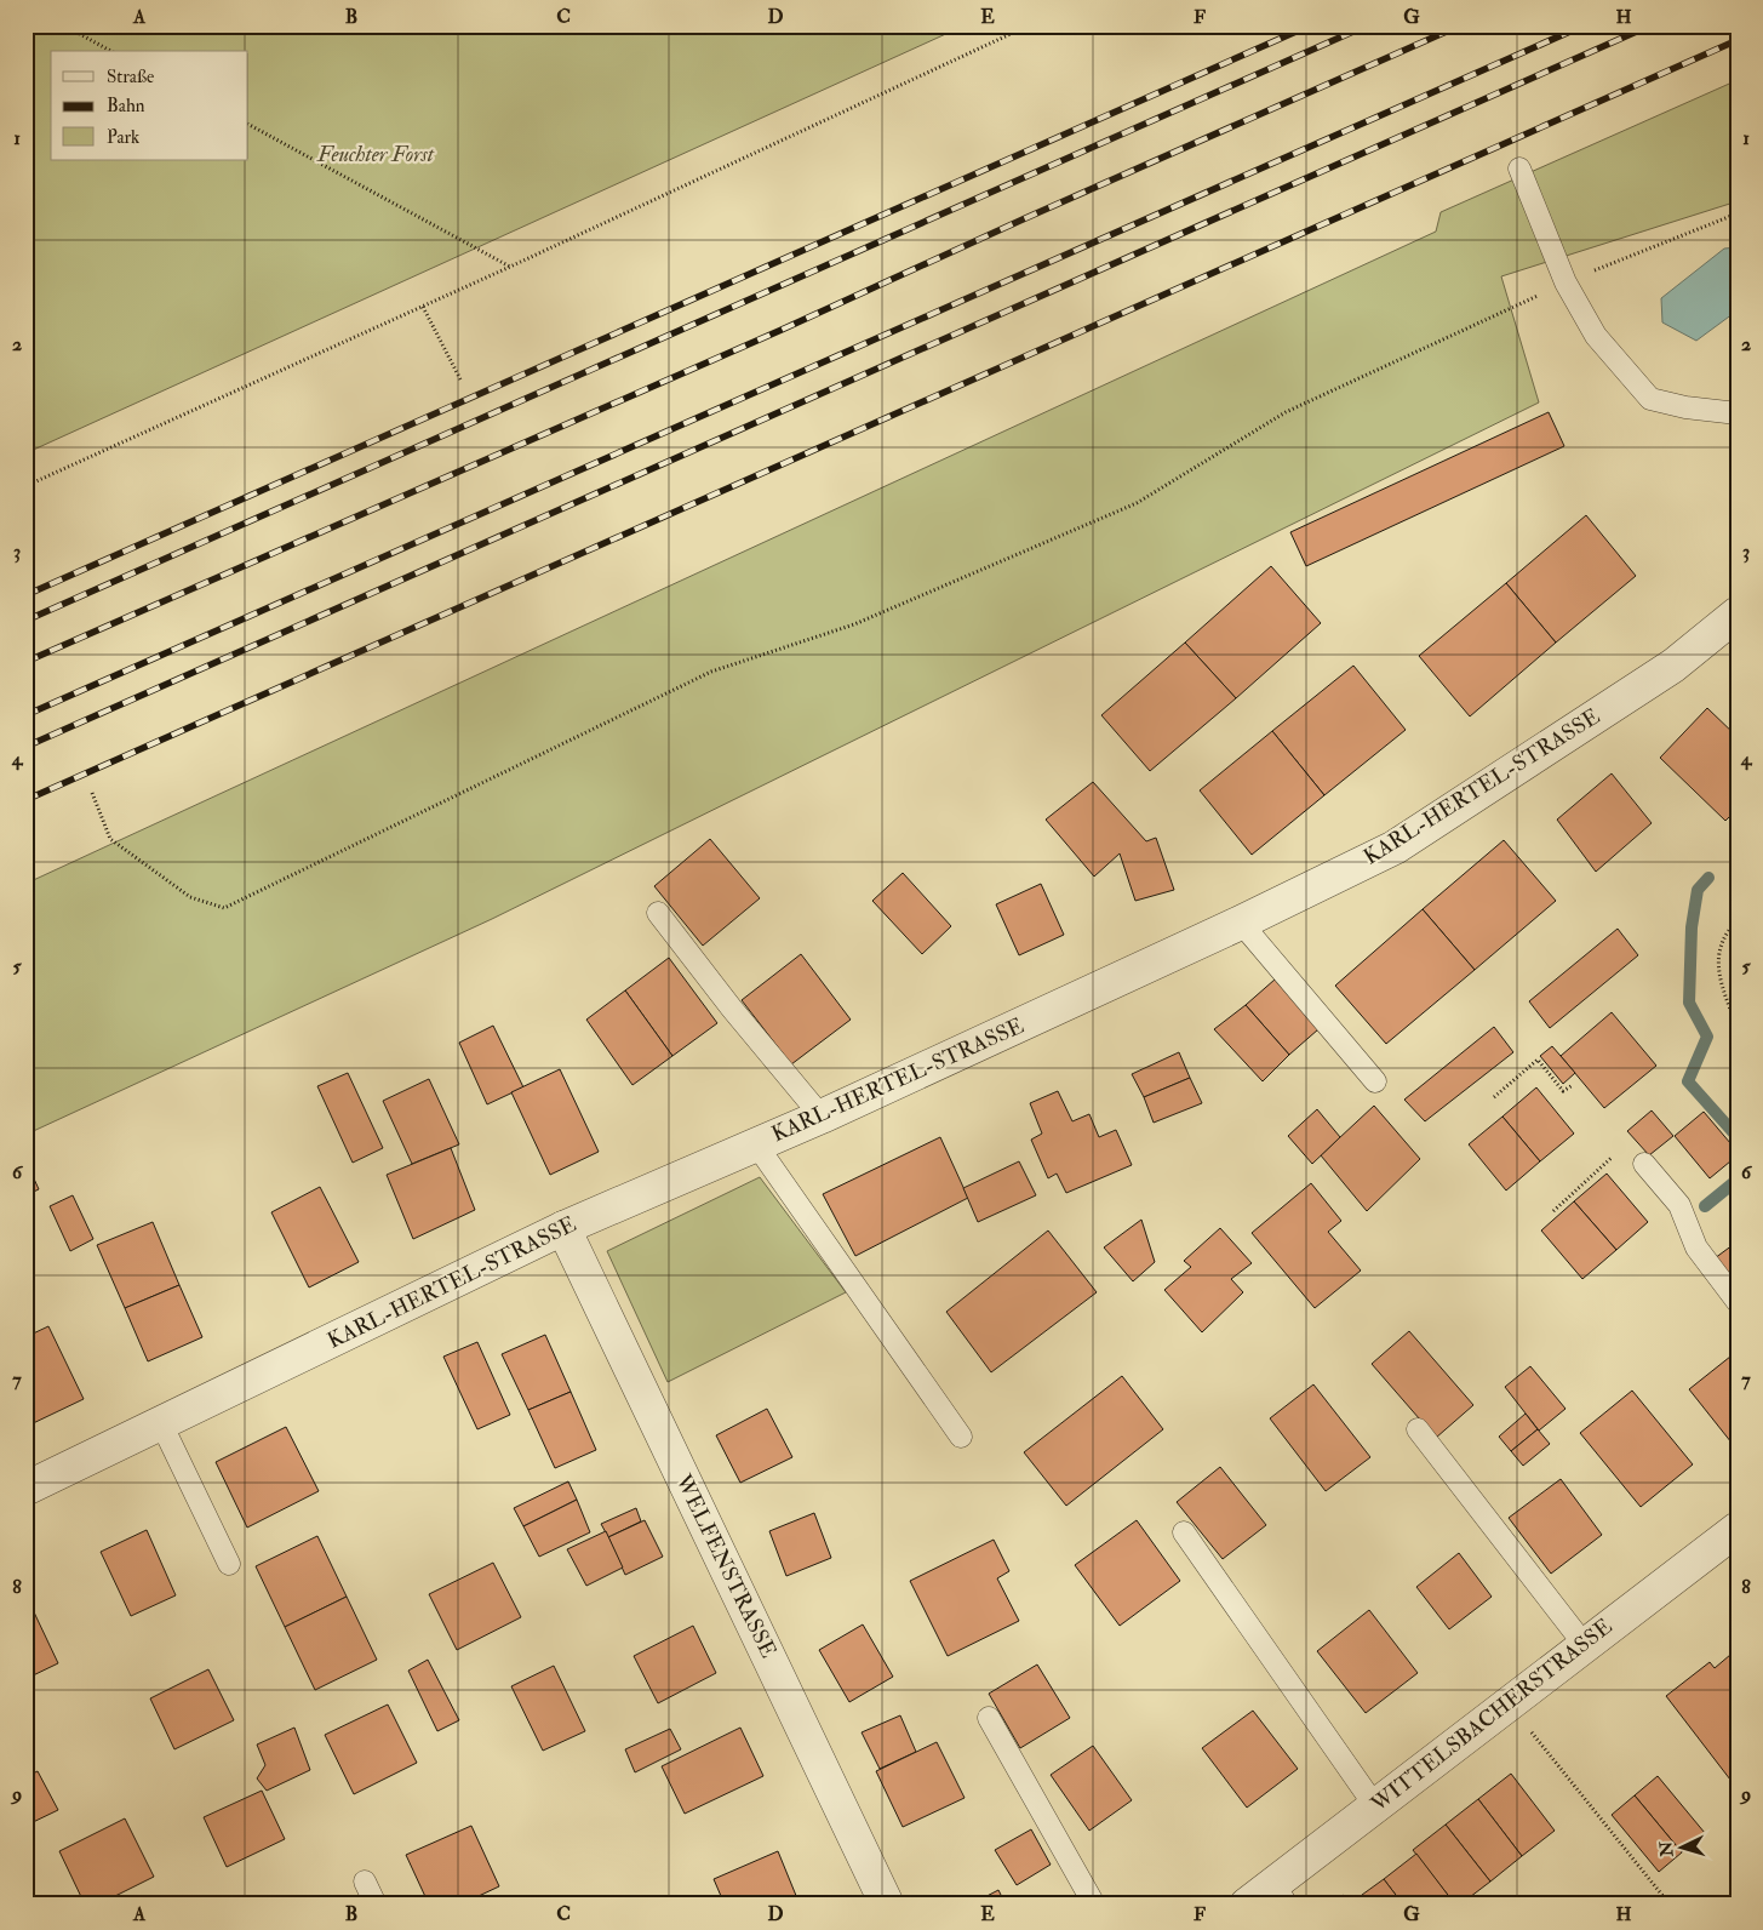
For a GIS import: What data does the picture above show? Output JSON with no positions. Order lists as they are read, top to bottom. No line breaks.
{"streets":{"street":["KARL-HERTEL-STRASSE","WELFENSTRASSE","WITTELSBACHERSTRASSE"]},"crossings":[["KARL-HERTEL-STRASSE","WELFENSTRASSE"]],"parks":["Feuchter Forst"],"legend":["Straße","Bahn","Park"],"north":"left","grid":{"columns":["A","B","C","D","E","F","G","H"],"rows":["1","2","3","4","5","6","7","8","9"]}}
